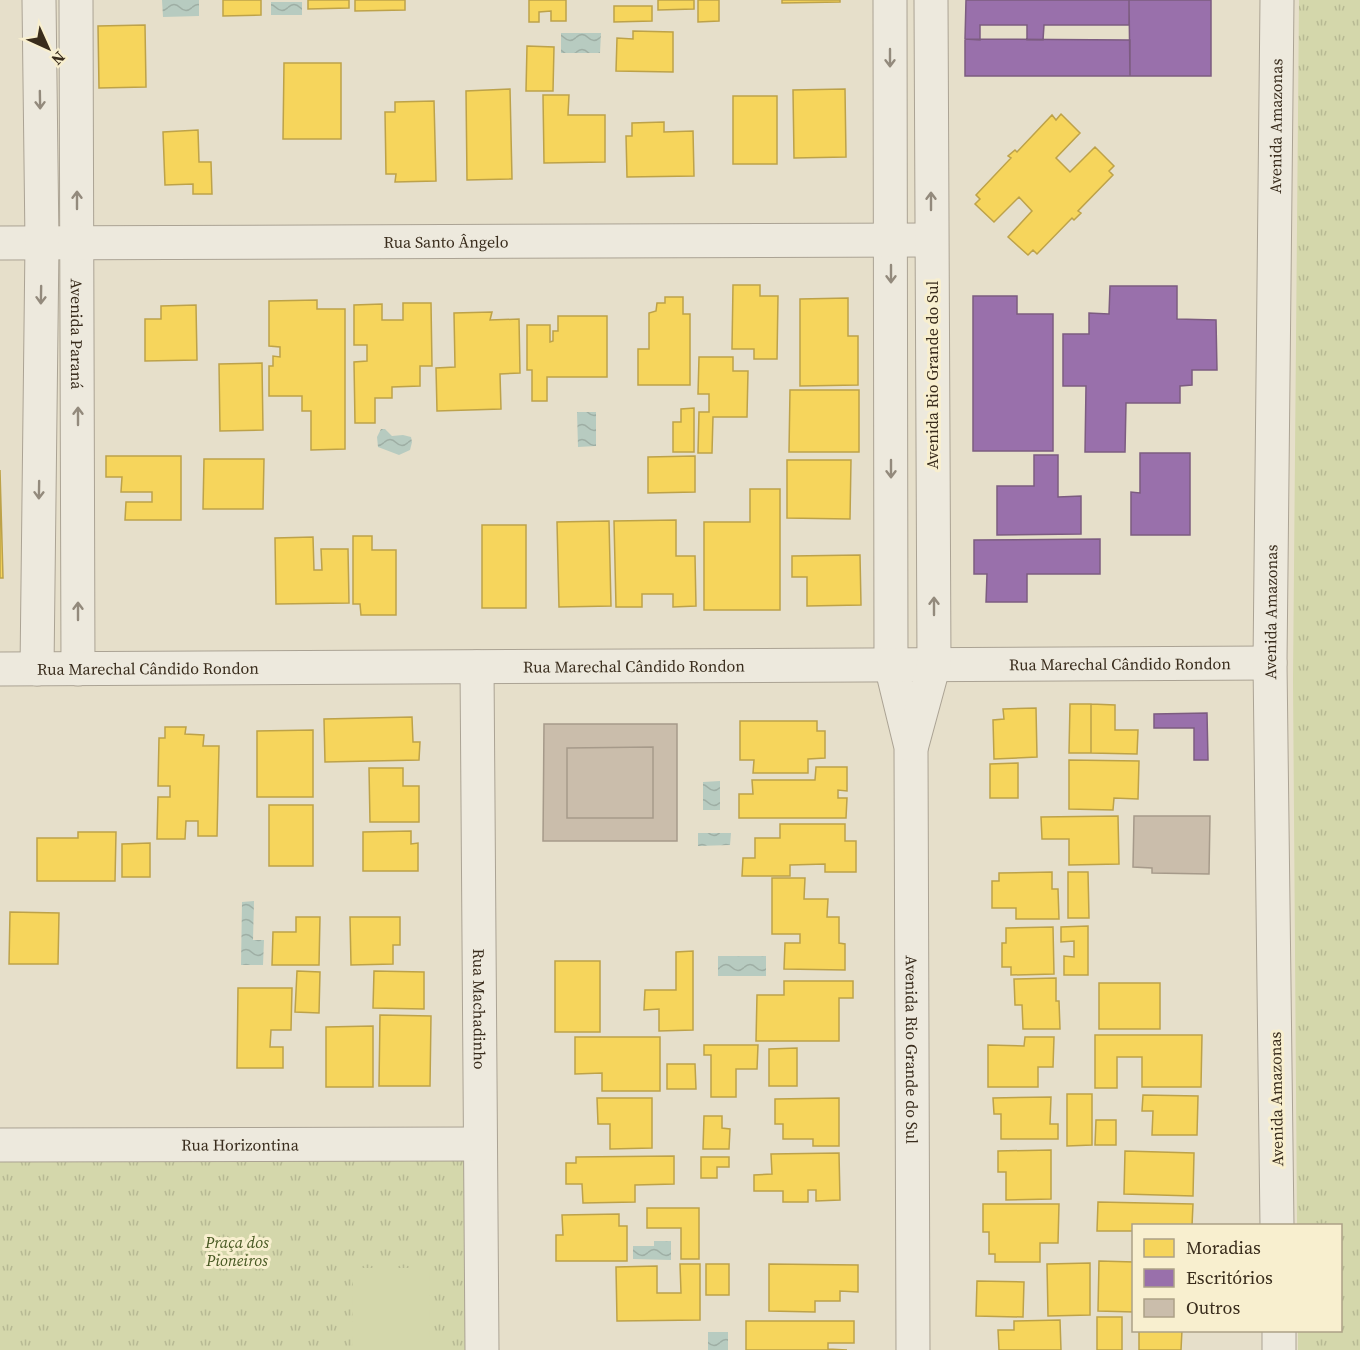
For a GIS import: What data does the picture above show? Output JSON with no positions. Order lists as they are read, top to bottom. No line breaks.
{"streets":{"street":["Avenida Amazonas","Rua Santo Ângelo","Avenida Paraná","Avenida Rio Grande do Sul","Rua Marechal Cândido Rondon","Rua Machadinho","Rua Horizontina"]},"crossings":[["Avenida Amazonas","Rua Marechal Cândido Rondon"],["Rua Santo Ângelo","Avenida Paraná"],["Rua Santo Ângelo","Avenida Rio Grande do Sul"],["Avenida Paraná","Rua Marechal Cândido Rondon"],["Avenida Rio Grande do Sul","Rua Marechal Cândido Rondon"],["Rua Marechal Cândido Rondon","Rua Machadinho"],["Rua Machadinho","Rua Horizontina"]],"parks":["Praça dos Pioneiros"],"legend":["Moradias","Escritórios","Outros"],"north":"bottom right"}
